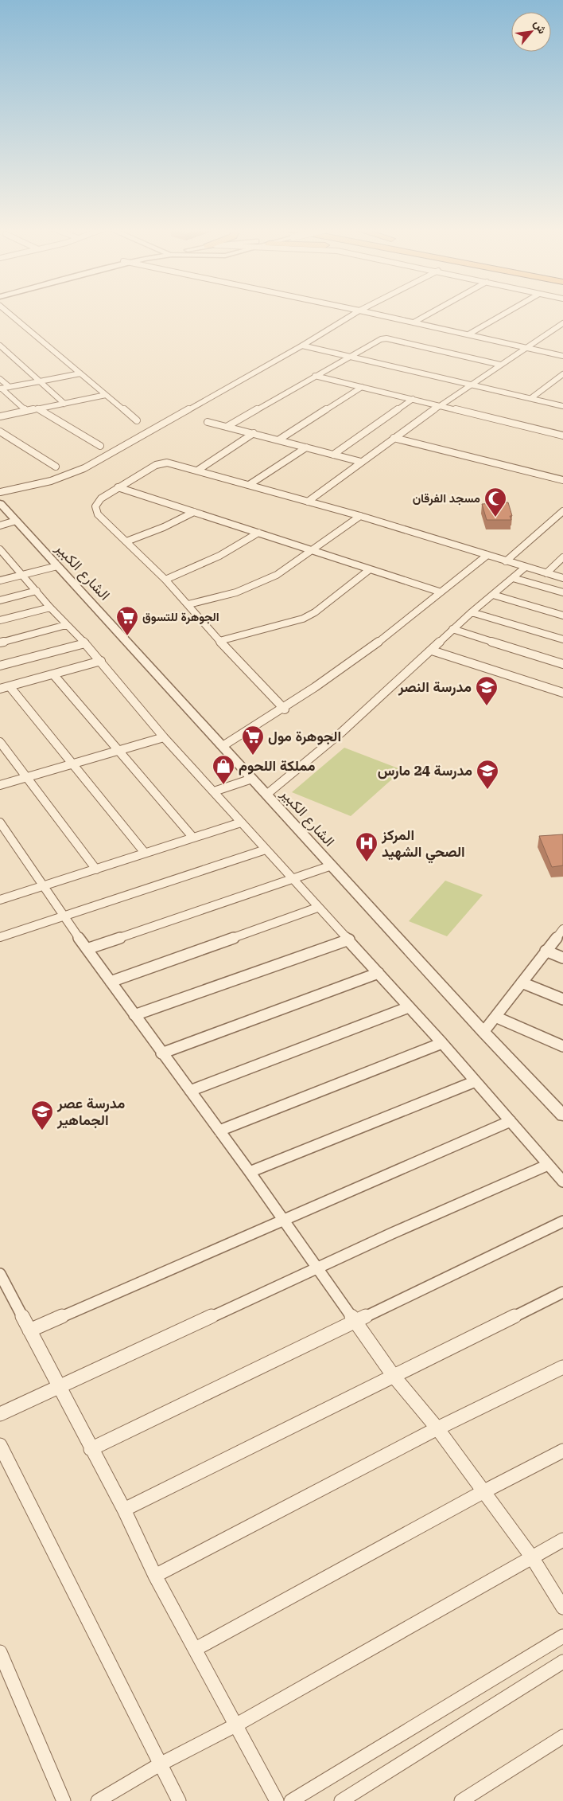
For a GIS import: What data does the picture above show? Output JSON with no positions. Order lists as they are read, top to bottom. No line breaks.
{"streets":{"street":["الشارع الكبير"]},"places":{"mosque":["مسجد الفرقان"],"supermarket":["الجوهرة للتسوق","الجوهرة مول"],"school or university":["مدرسة النصر","مدرسة 24 مارس","مدرسة عصر الجماهير"],"shop":["مملكة اللحوم"],"hospital":["المركز الصحي الشهيد"]},"north":"top right"}
